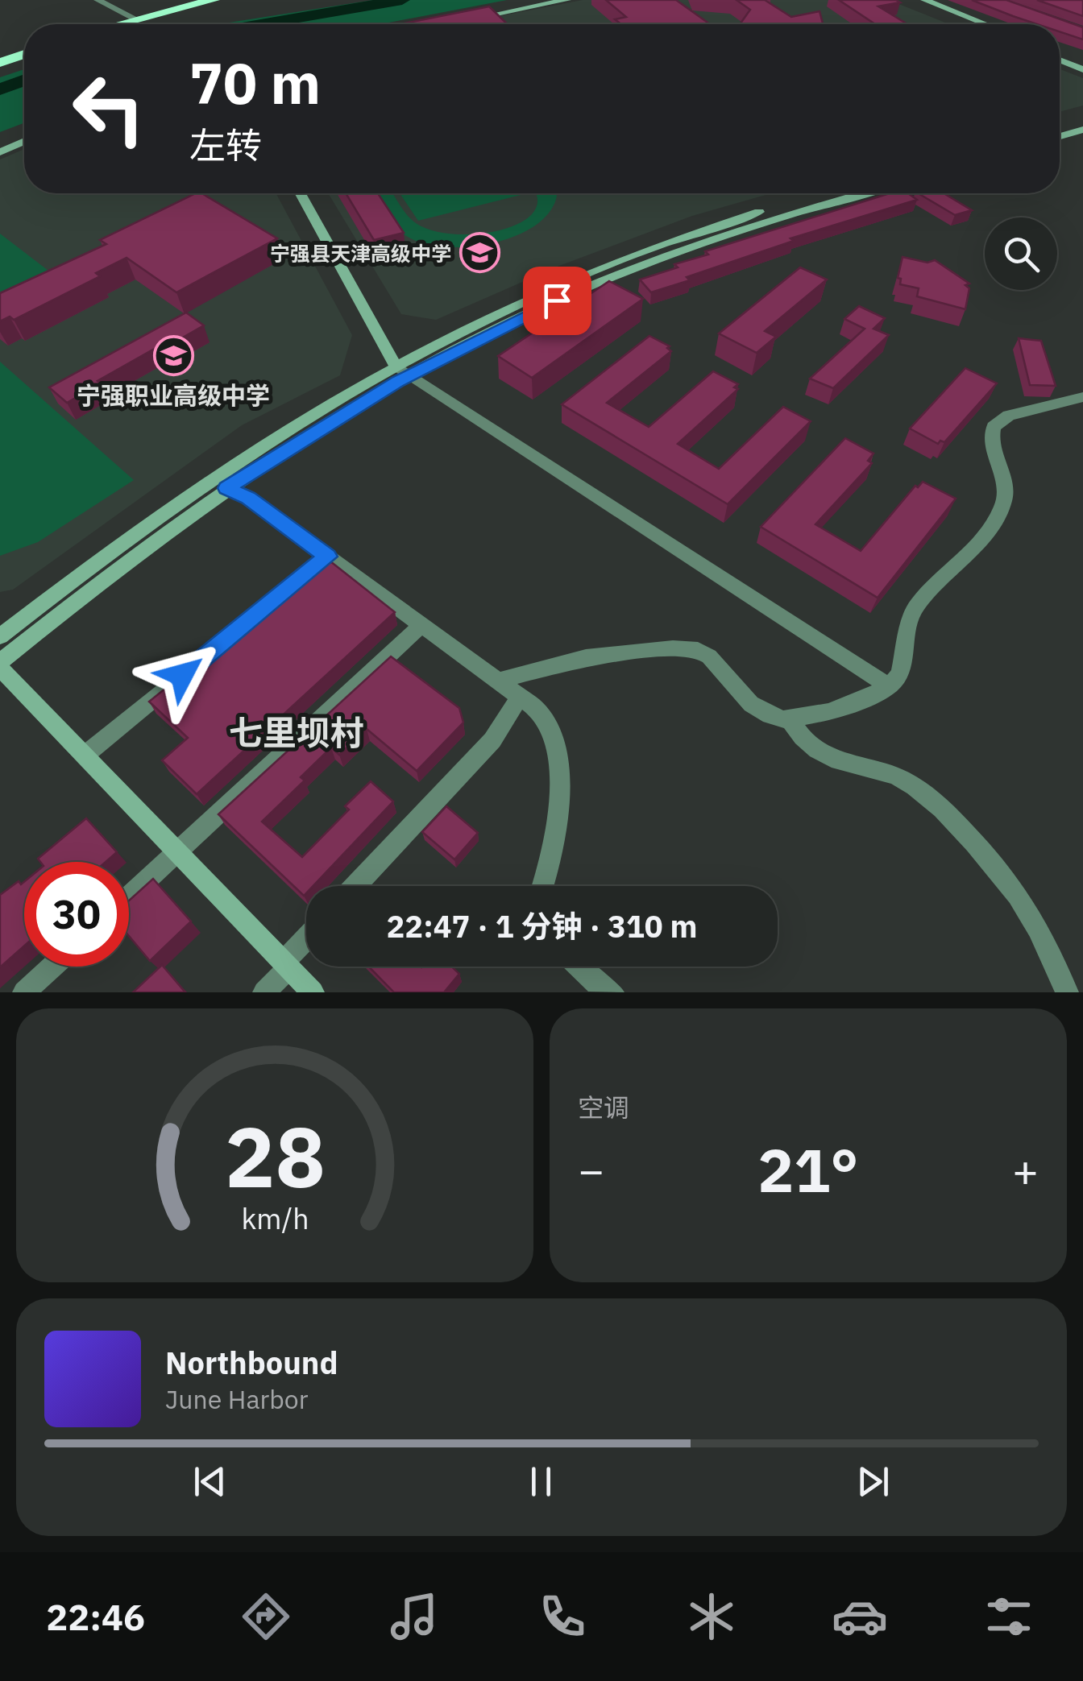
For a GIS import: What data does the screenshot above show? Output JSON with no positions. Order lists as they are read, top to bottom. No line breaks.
{"districts":["七里坝村"],"places":{"school or university":["宁强县天津高级中学","宁强职业高级中学"]},"page":{"turn":["70 m","左转"],"limit":"30","trip":"22:47 · 1 分钟 · 310 m","tile":"空调","heat":["−","21°","+"],"song":["Northbound","June Harbor"],"tabs":"22:46","gauge":["28","km/h"]}}
